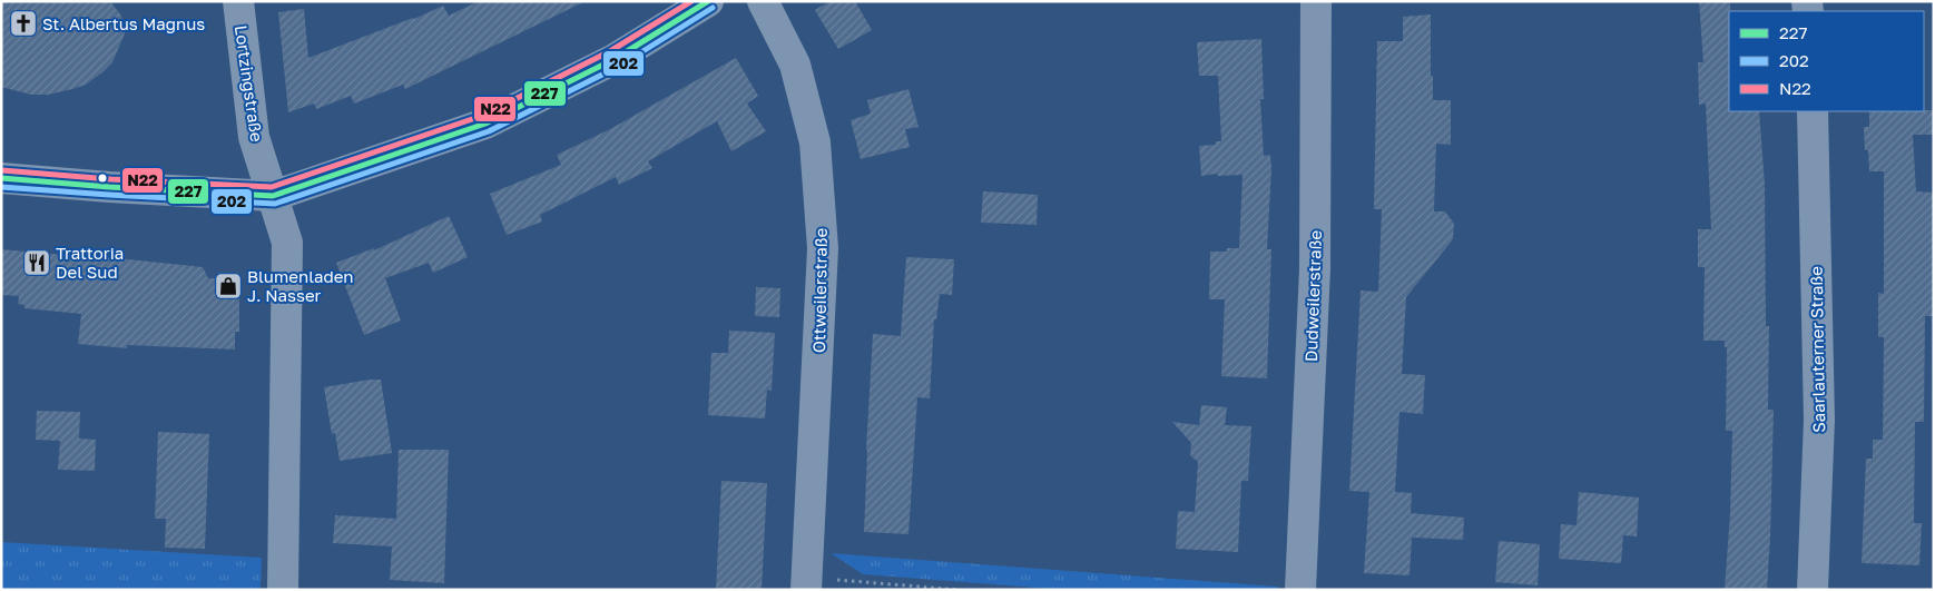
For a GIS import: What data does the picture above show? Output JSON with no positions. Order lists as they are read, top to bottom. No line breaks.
{"streets":{"street":["Lortzingstraße","Ottweilerstraße","Dudweilerstraße","Saarlauterner Straße"]},"places":{"church":["St. Albertus Magnus"],"restaurant":["Trattoria Del Sud"],"shop":["Blumenladen J. Nasser"]},"lines":["transit line 227","transit line N22","transit line 202"],"legend":["227","202","N22"]}
